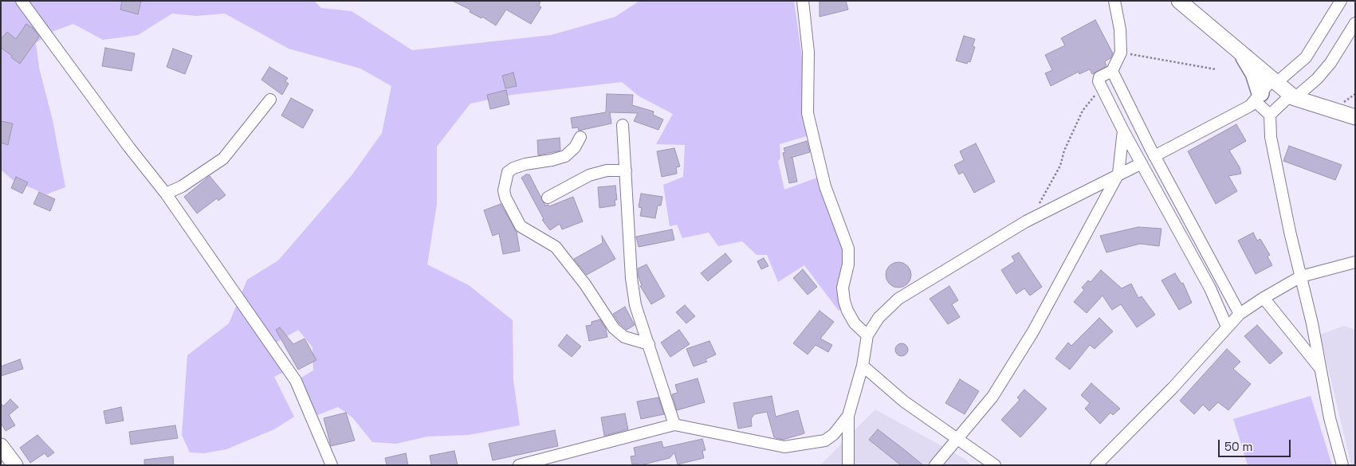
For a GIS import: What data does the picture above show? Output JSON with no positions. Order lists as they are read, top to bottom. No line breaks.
{"scale_bar":"50 m"}
